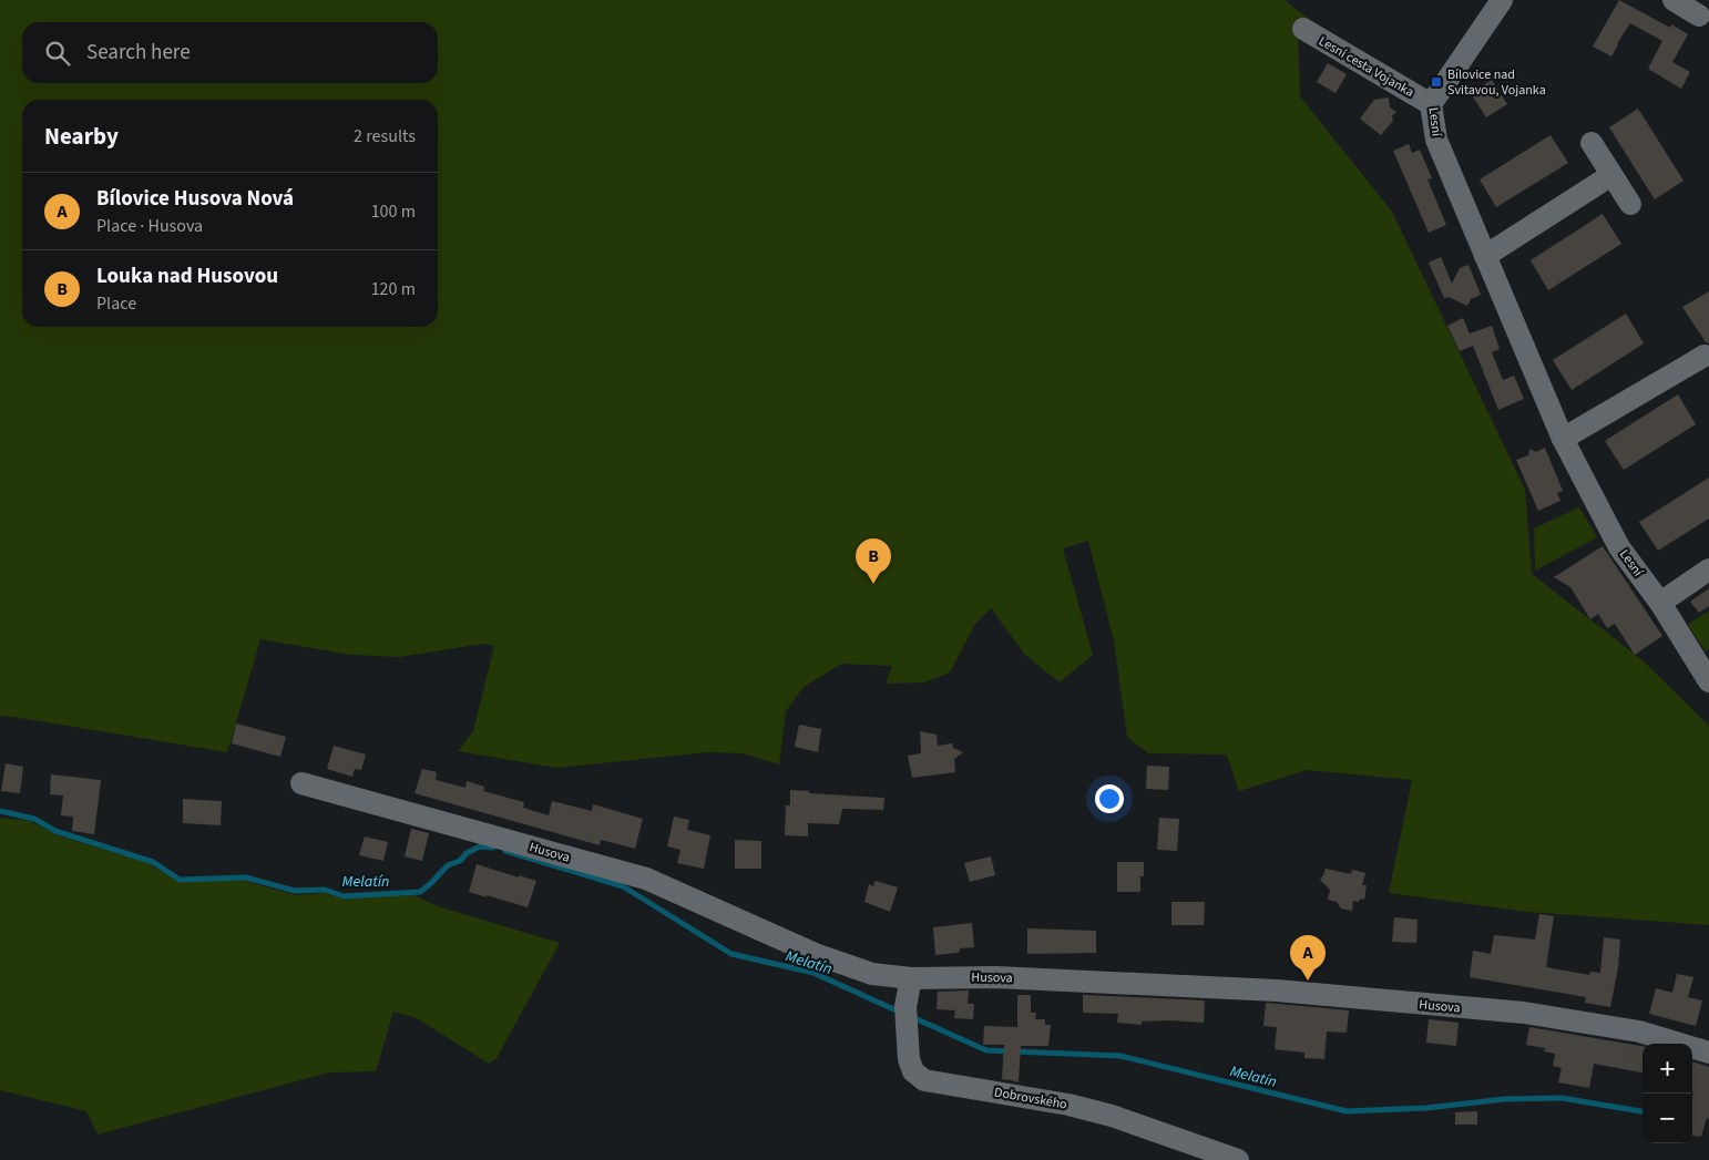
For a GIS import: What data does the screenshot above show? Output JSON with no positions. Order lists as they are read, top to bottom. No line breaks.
{"streets":{"street":["Lesní cesta Vojanka","Lesní","Husova","Dobrovského"]},"crossings":[["Lesní cesta Vojanka","Lesní"],["Husova","Dobrovského"]],"water":["Melatín"],"places":{"transit":["Bílovice nad Svitavou, Vojanka"]},"page":{"search":"Search here","heading":["Nearby","2 results"],"list":[{"mark":"A","name":"Bílovice Husova Nová","note":"Place · Husova","value":"100 m"},{"mark":"B","name":"Louka nad Husovou","note":"Place","value":"120 m"}],"pins":["B","A"],"map_buttons":["+","−"]}}
